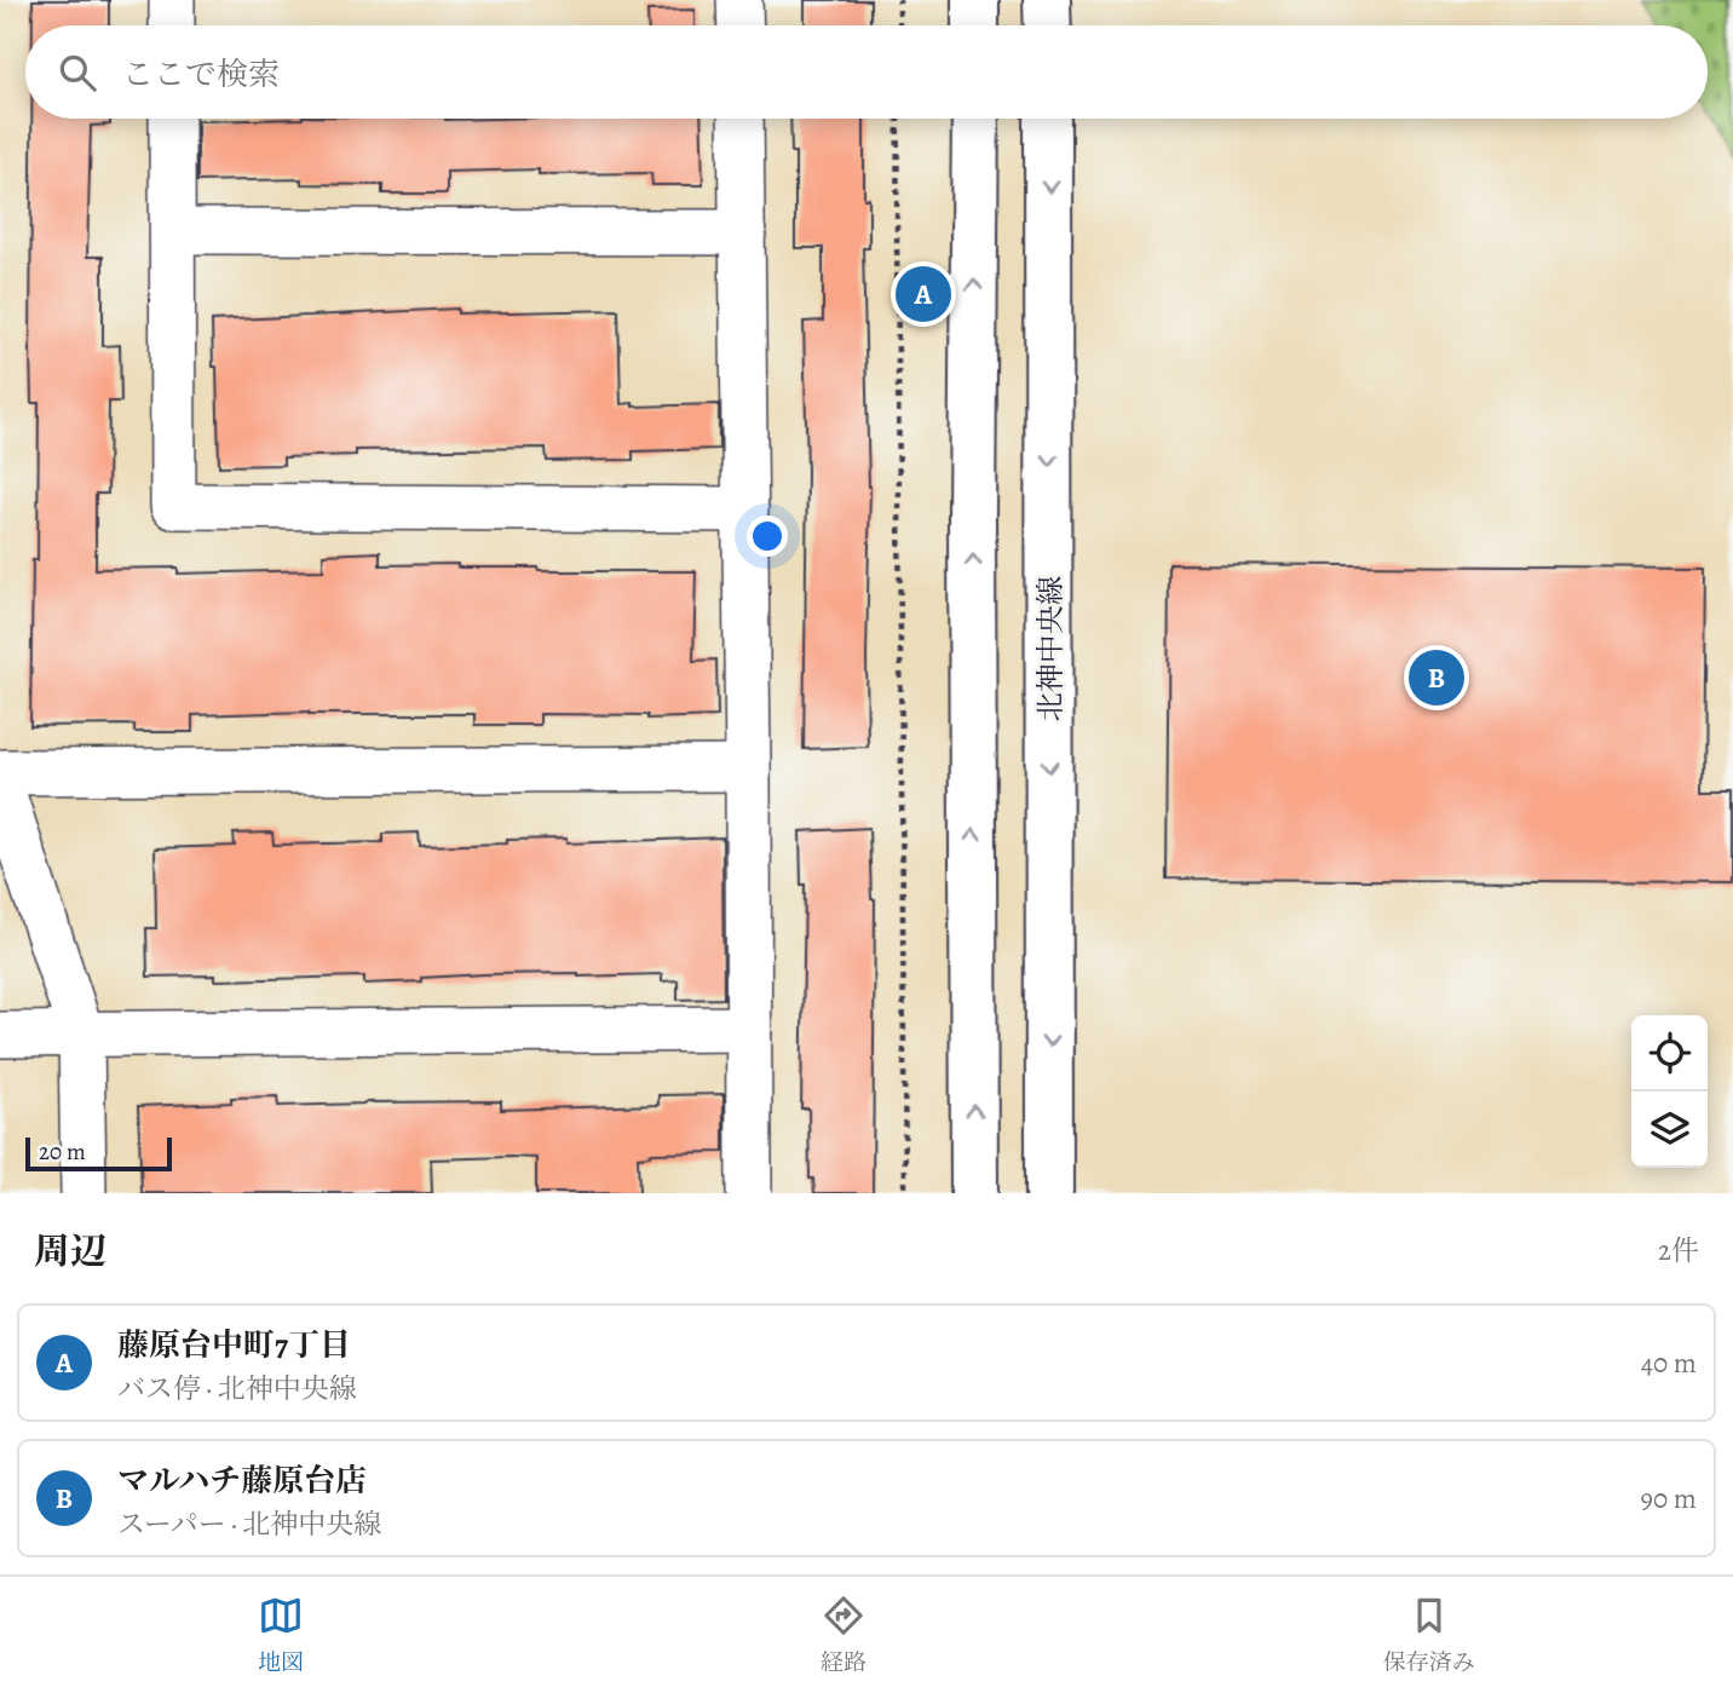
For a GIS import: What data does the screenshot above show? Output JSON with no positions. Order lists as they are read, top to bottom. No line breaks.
{"streets":{"street":["北神中央線"]},"scale_bar":"20 m","page":{"search":"ここで検索","pins":["A","B"],"scale":"20 m","heading":["周辺","2件"],"list":[{"mark":"A","name":"藤原台中町7丁目","note":"バス停 · 北神中央線","value":"40 m"},{"mark":"B","name":"マルハチ藤原台店","note":"スーパー · 北神中央線","value":"90 m"}],"nav":["地図","経路","保存済み"]}}
